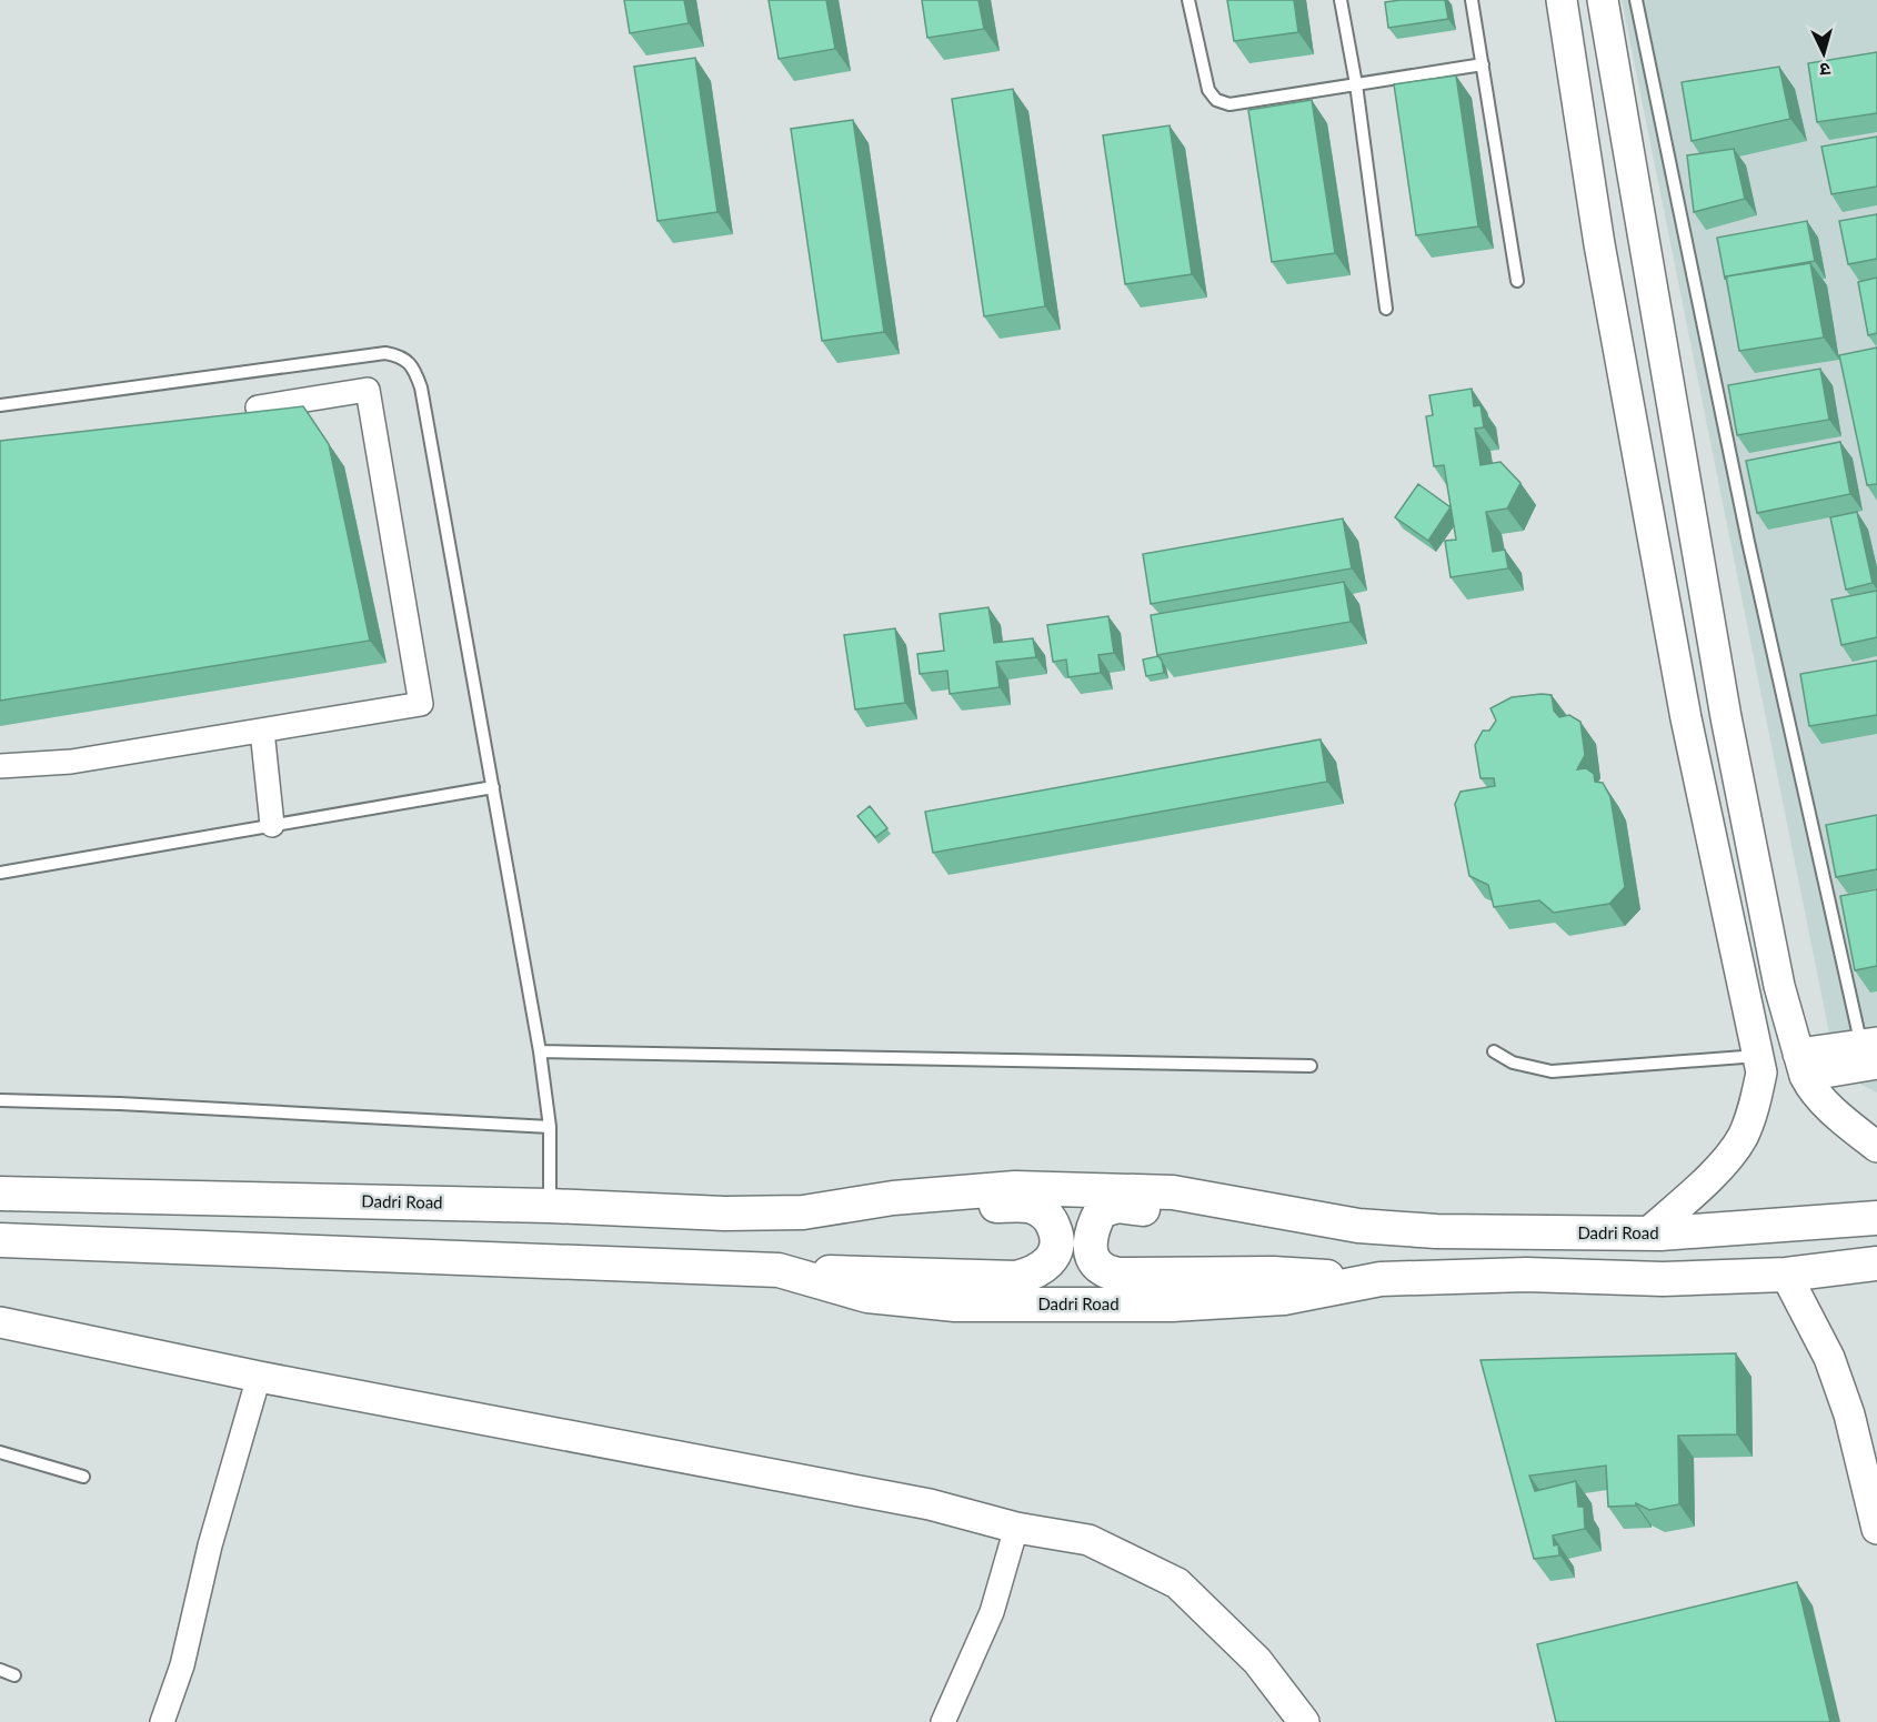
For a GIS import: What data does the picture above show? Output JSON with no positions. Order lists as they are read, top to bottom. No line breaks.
{"streets":{"main road":["Dadri Road"]},"north":"bottom"}
